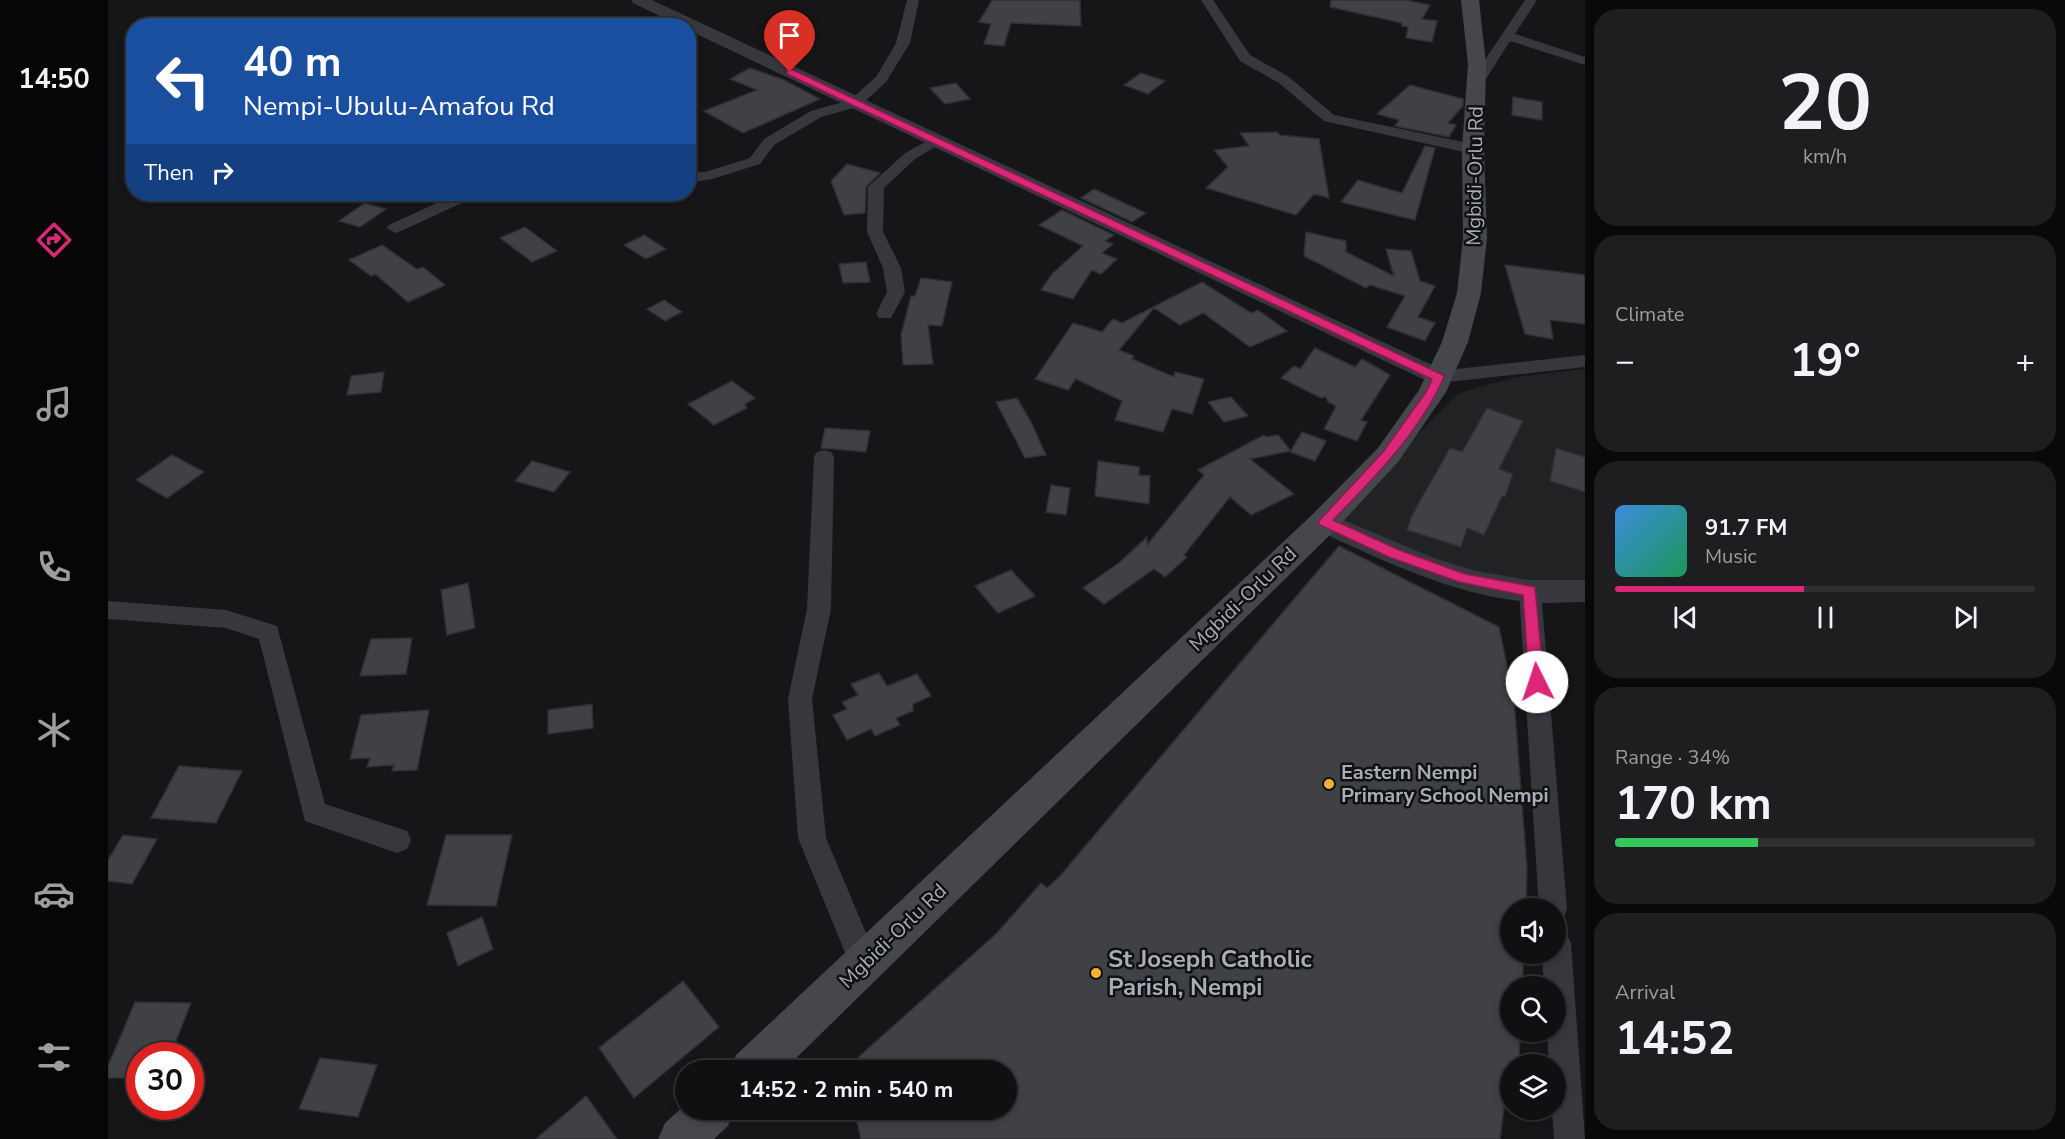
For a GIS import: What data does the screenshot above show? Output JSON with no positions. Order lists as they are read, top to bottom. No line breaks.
{"streets":{"main road":["Mgbidi-Orlu Rd"]},"places":["Eastern Nempi Primary School Nempi","St Joseph Catholic Parish, Nempi"],"page":{"tabs":"14:50","tile":[["20","km/h"],"Climate",["Range · 34%","170 km"],["Arrival","14:52"]],"turn":["40 m","Nempi-Ubulu-Amafou Rd"],"then":"Then","heat":["−","19°","+"],"song":["91.7 FM","Music"],"limit":"30","trip":"14:52 · 2 min · 540 m"}}
